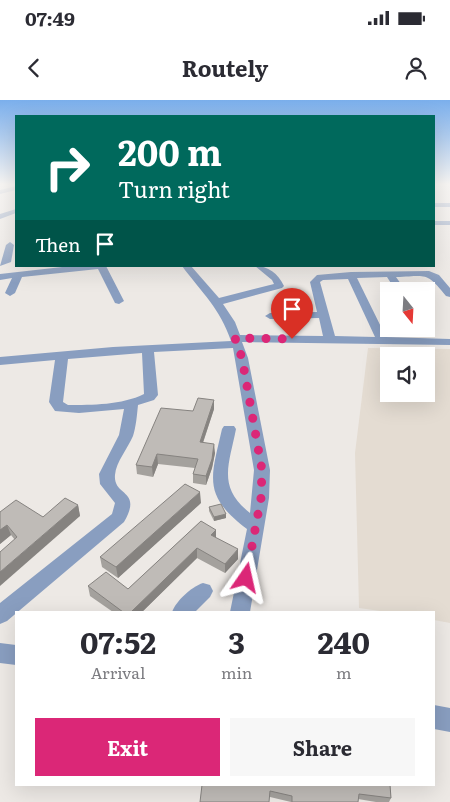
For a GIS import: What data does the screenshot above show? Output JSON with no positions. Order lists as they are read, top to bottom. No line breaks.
{"north":"bottom","page":{"status":"07:49","header":"Routely","turn":["200 m","Turn right"],"then":"Then","eta":["07:52","Arrival","3","min","240","m"],"buttons":["Exit","Share"]}}
